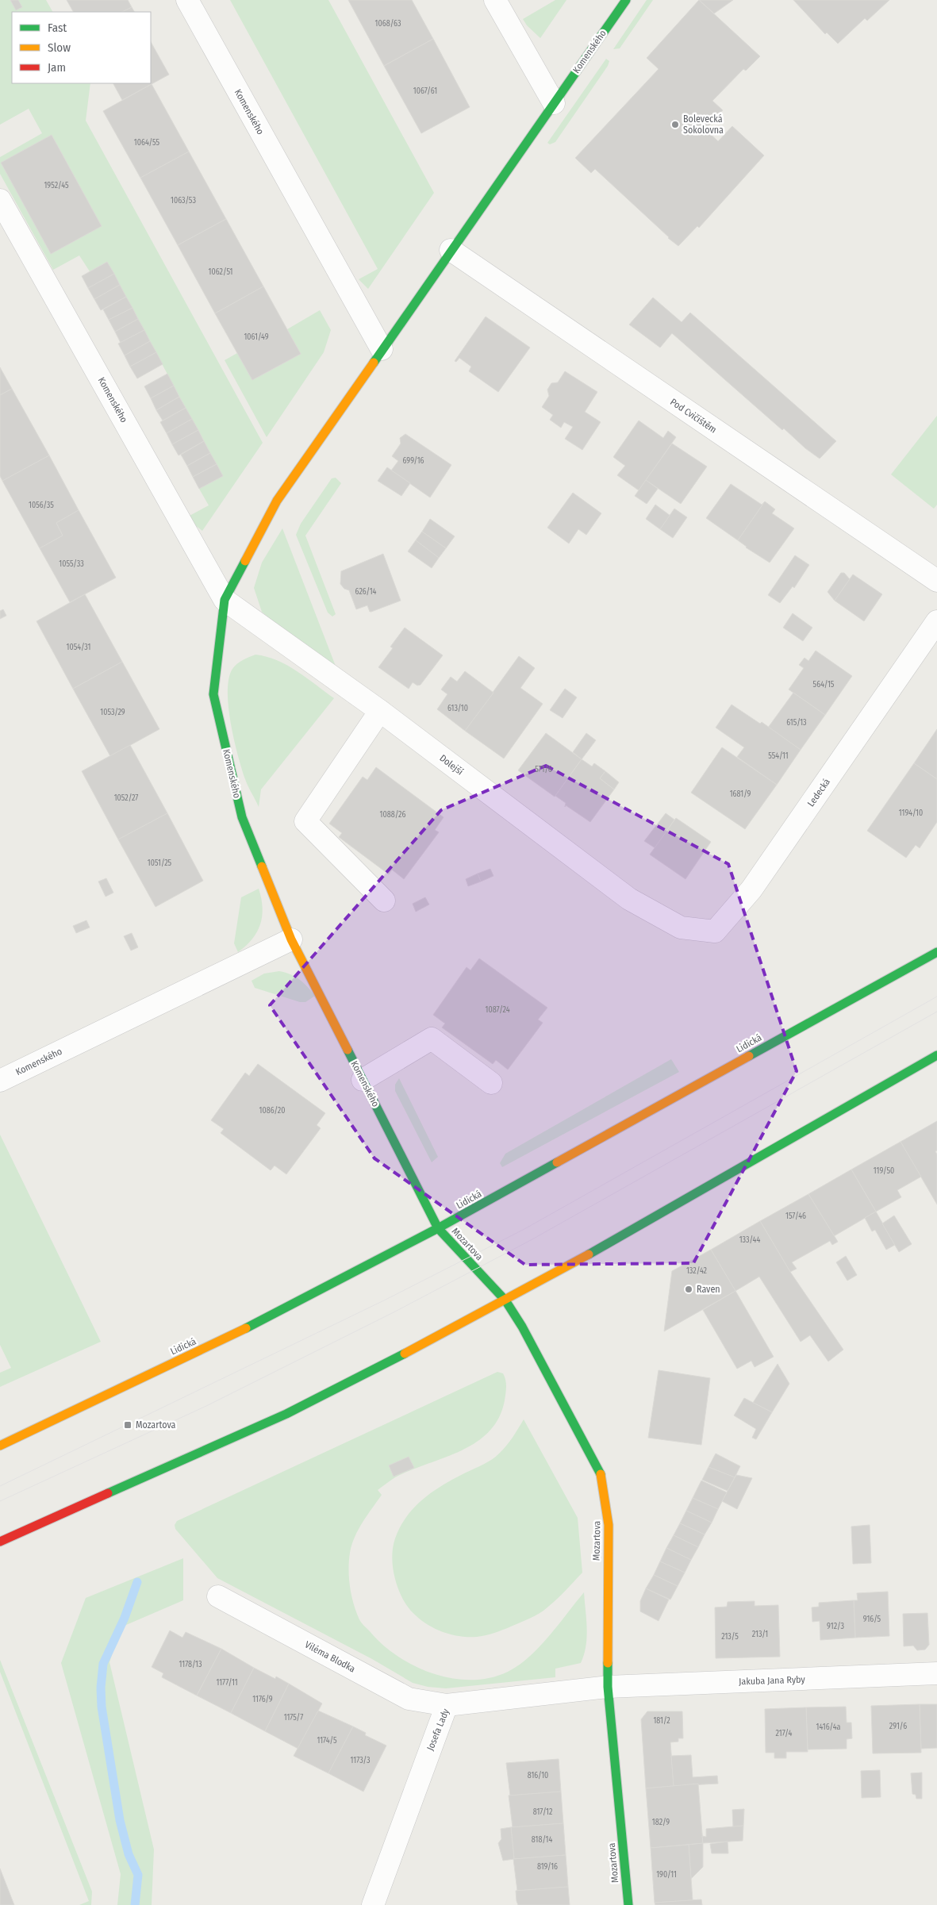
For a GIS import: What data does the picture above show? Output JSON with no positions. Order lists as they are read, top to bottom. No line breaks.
{"streets":{"street":["Komenského","Pod Cvičištěm","Dolejší","Ledecká","Lidická","Mozartova","Viléma Blodka","Jakuba Jana Ryby","Josefa Lady"]},"crossings":[["Komenského","Pod Cvičištěm"],["Komenského","Dolejší"],["Komenského","Lidická"],["Komenského","Mozartova"],["Dolejší","Ledecká"],["Lidická","Mozartova"],["Mozartova","Jakuba Jana Ryby"],["Mozartova","Josefa Lady"],["Viléma Blodka","Josefa Lady"],["Jakuba Jana Ryby","Josefa Lady"]],"places":{"other":["Bolevecká Sokolovna","Raven"],"transit":["Mozartova"]},"house_numbers":["1068/63","1067/61","1064/55","1952/45","1063/53","1062/51","1061/49","699/16","1056/35","1055/33","626/14","1054/31","564/15","613/10","1053/29","615/13","554/11","571/6","1681/9","1052/27","1194/10","1088/26","1051/25","1087/24","1086/20","119/50","157/46","133/44","132/42","916/5","912/3","213/1","213/5","1178/13","1177/11","1176/9","1175/7","181/2","291/6","1416/4a","217/4","1174/5","1173/3","816/10","817/12","182/9","818/14","819/16","190/11"],"legend":["Fast","Slow","Jam"]}
